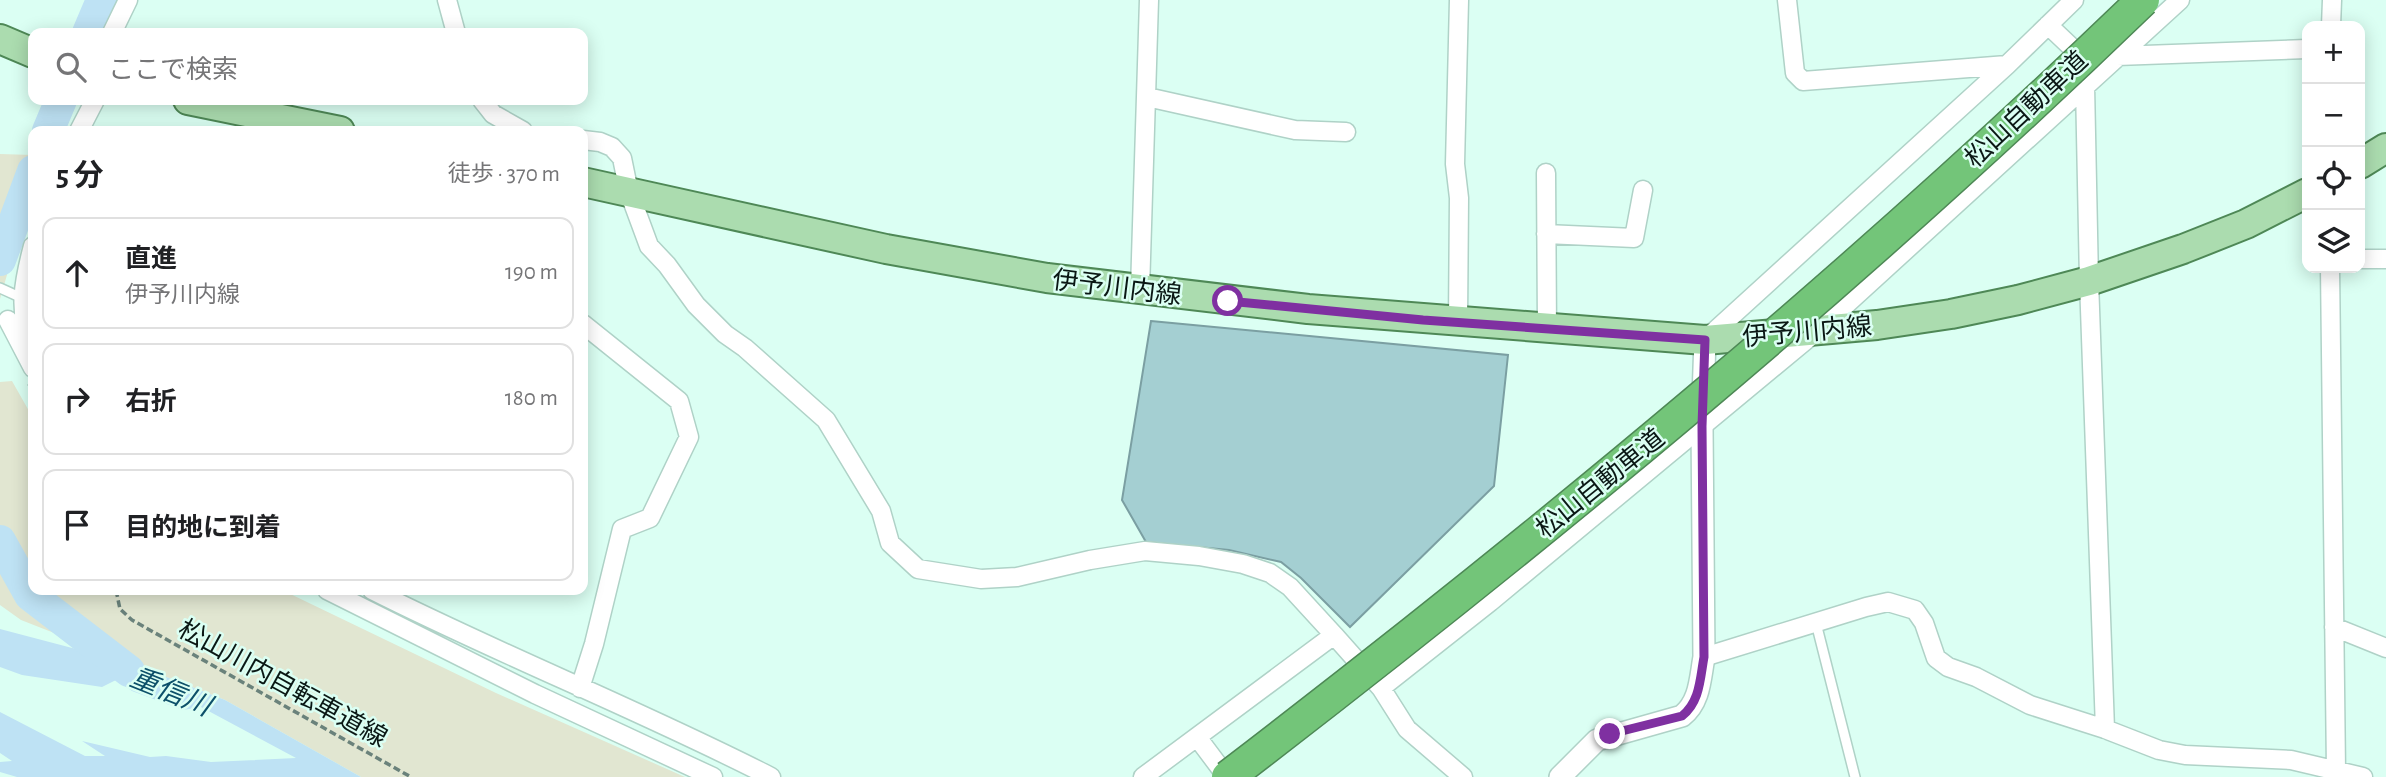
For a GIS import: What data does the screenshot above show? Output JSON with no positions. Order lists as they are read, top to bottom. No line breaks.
{"streets":{"highway":["松山自動車道"],"main road":["伊予川内線"],"path":["松山川内自転車道線"]},"water":["重信川"],"page":{"map_buttons":["+","−"],"search":"ここで検索","heading":["5 分","徒歩 · 370 m"],"list":[["直進","伊予川内線","190 m"],["右折","180 m"],"目的地に到着"]}}
